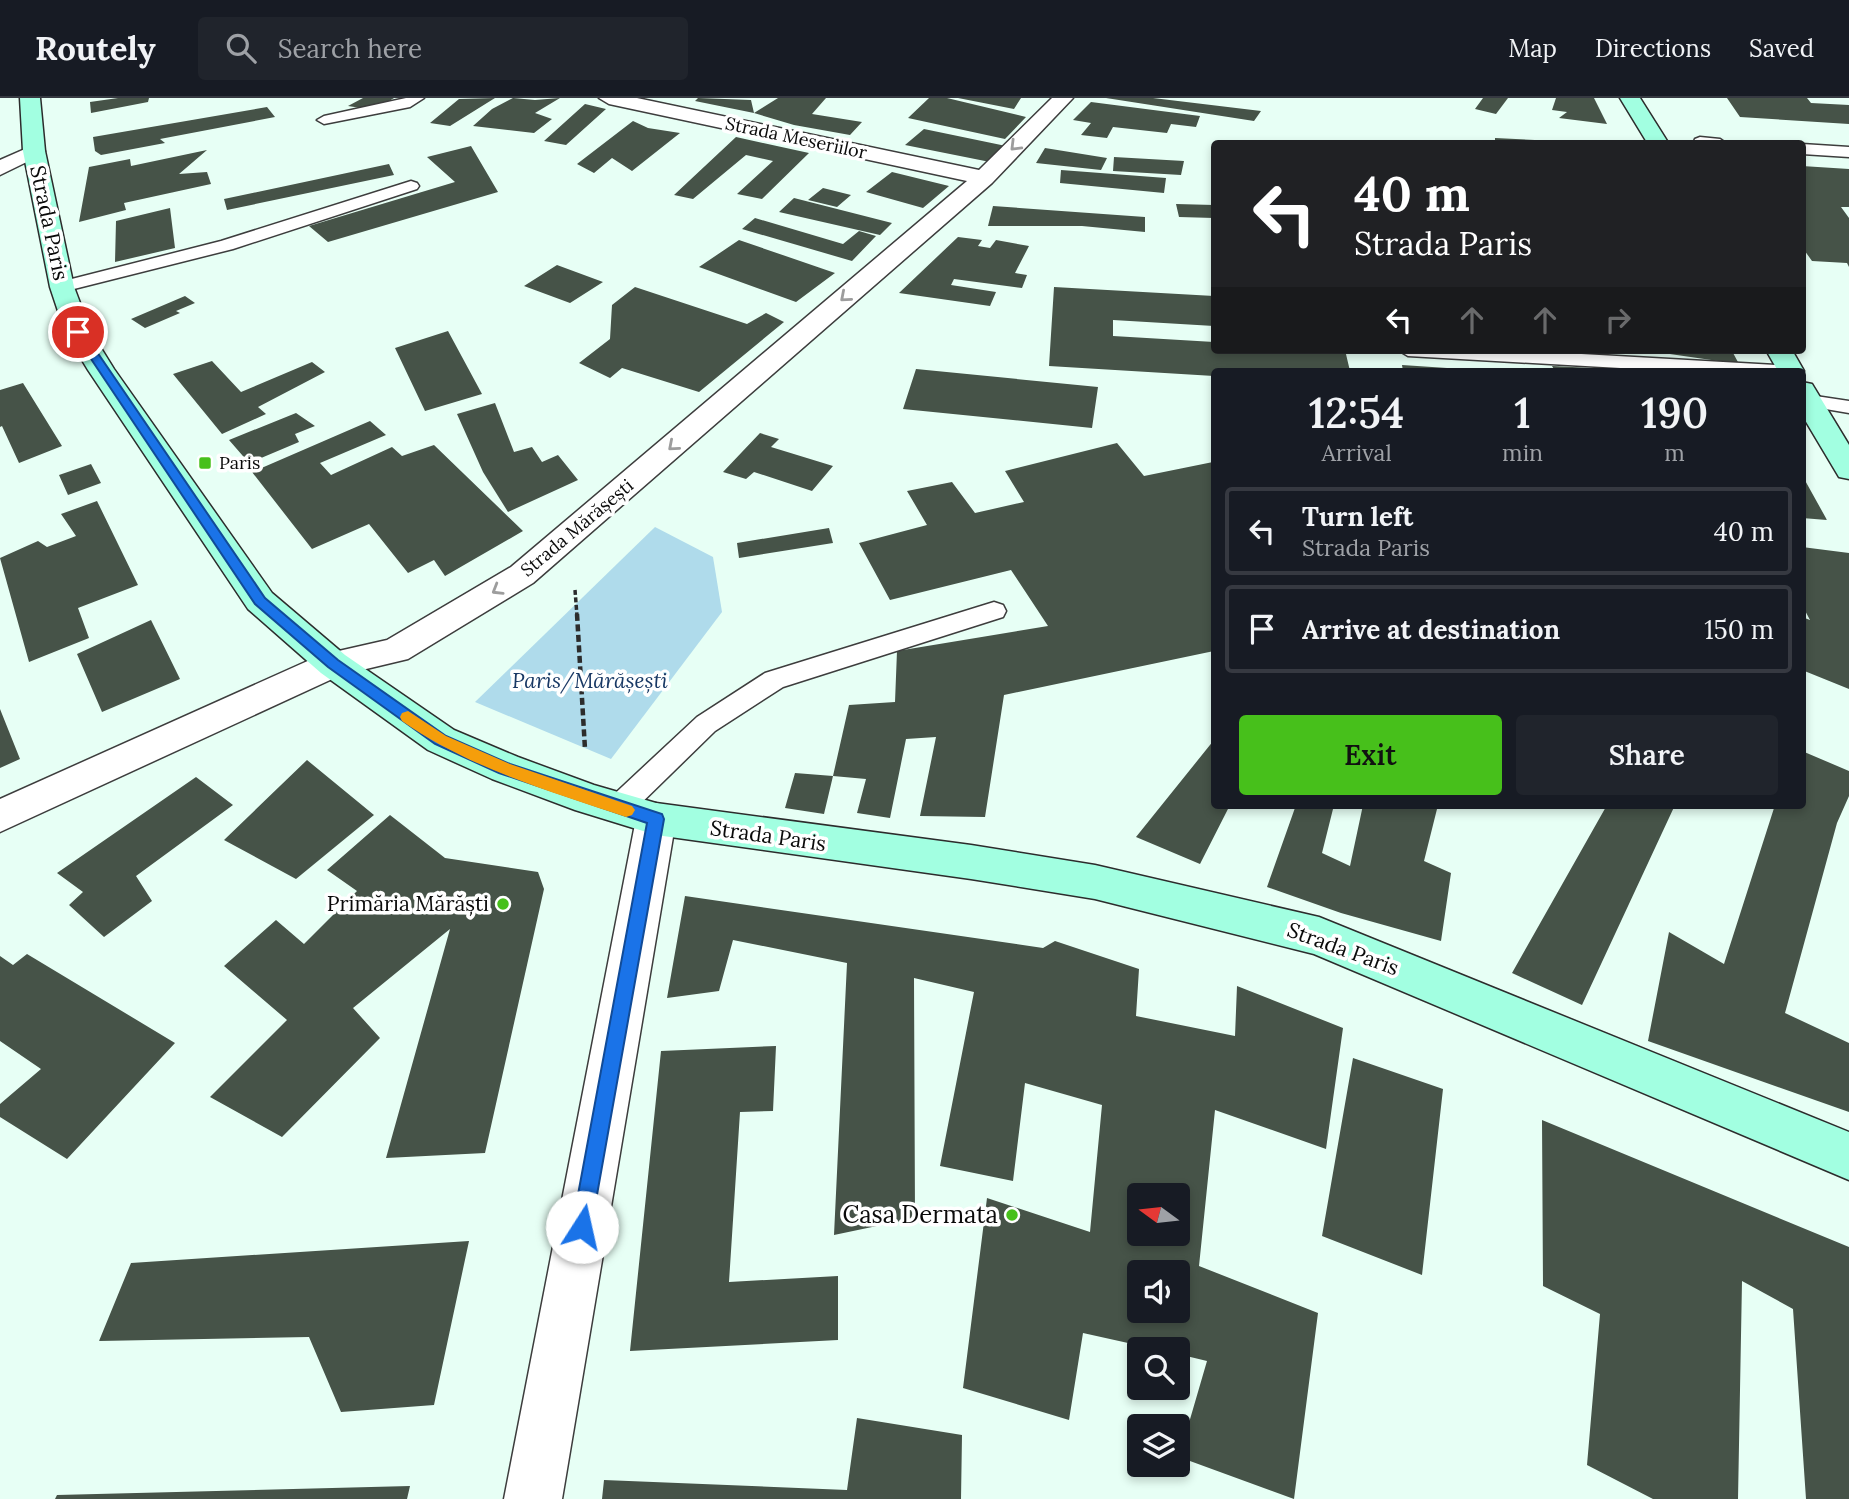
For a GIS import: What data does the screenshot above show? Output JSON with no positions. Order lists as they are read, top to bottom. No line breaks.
{"streets":{"street":["Strada Meseriilor","Strada Paris","Strada Mărășești"]},"crossings":[["Strada Meseriilor","Strada Mărășești"],["Strada Paris","Strada Mărășești"]],"one_way":["Strada Mărășești"],"parks":["Paris/Mărășești"],"places":{"transit":["Paris"],"other":["Primăria Mărăști","Casa Dermata"]},"north":"left","page":{"header":"Routely","search":"Search here","nav":["Map","Directions","Saved"],"turn":["40 m","Strada Paris"],"eta":["12:54","Arrival","1","min","190","m"],"list":[{"name":"Turn left","note":"Strada Paris","value":"40 m"},{"name":"Arrive at destination","value":"150 m"}],"buttons":["Exit","Share"]}}
